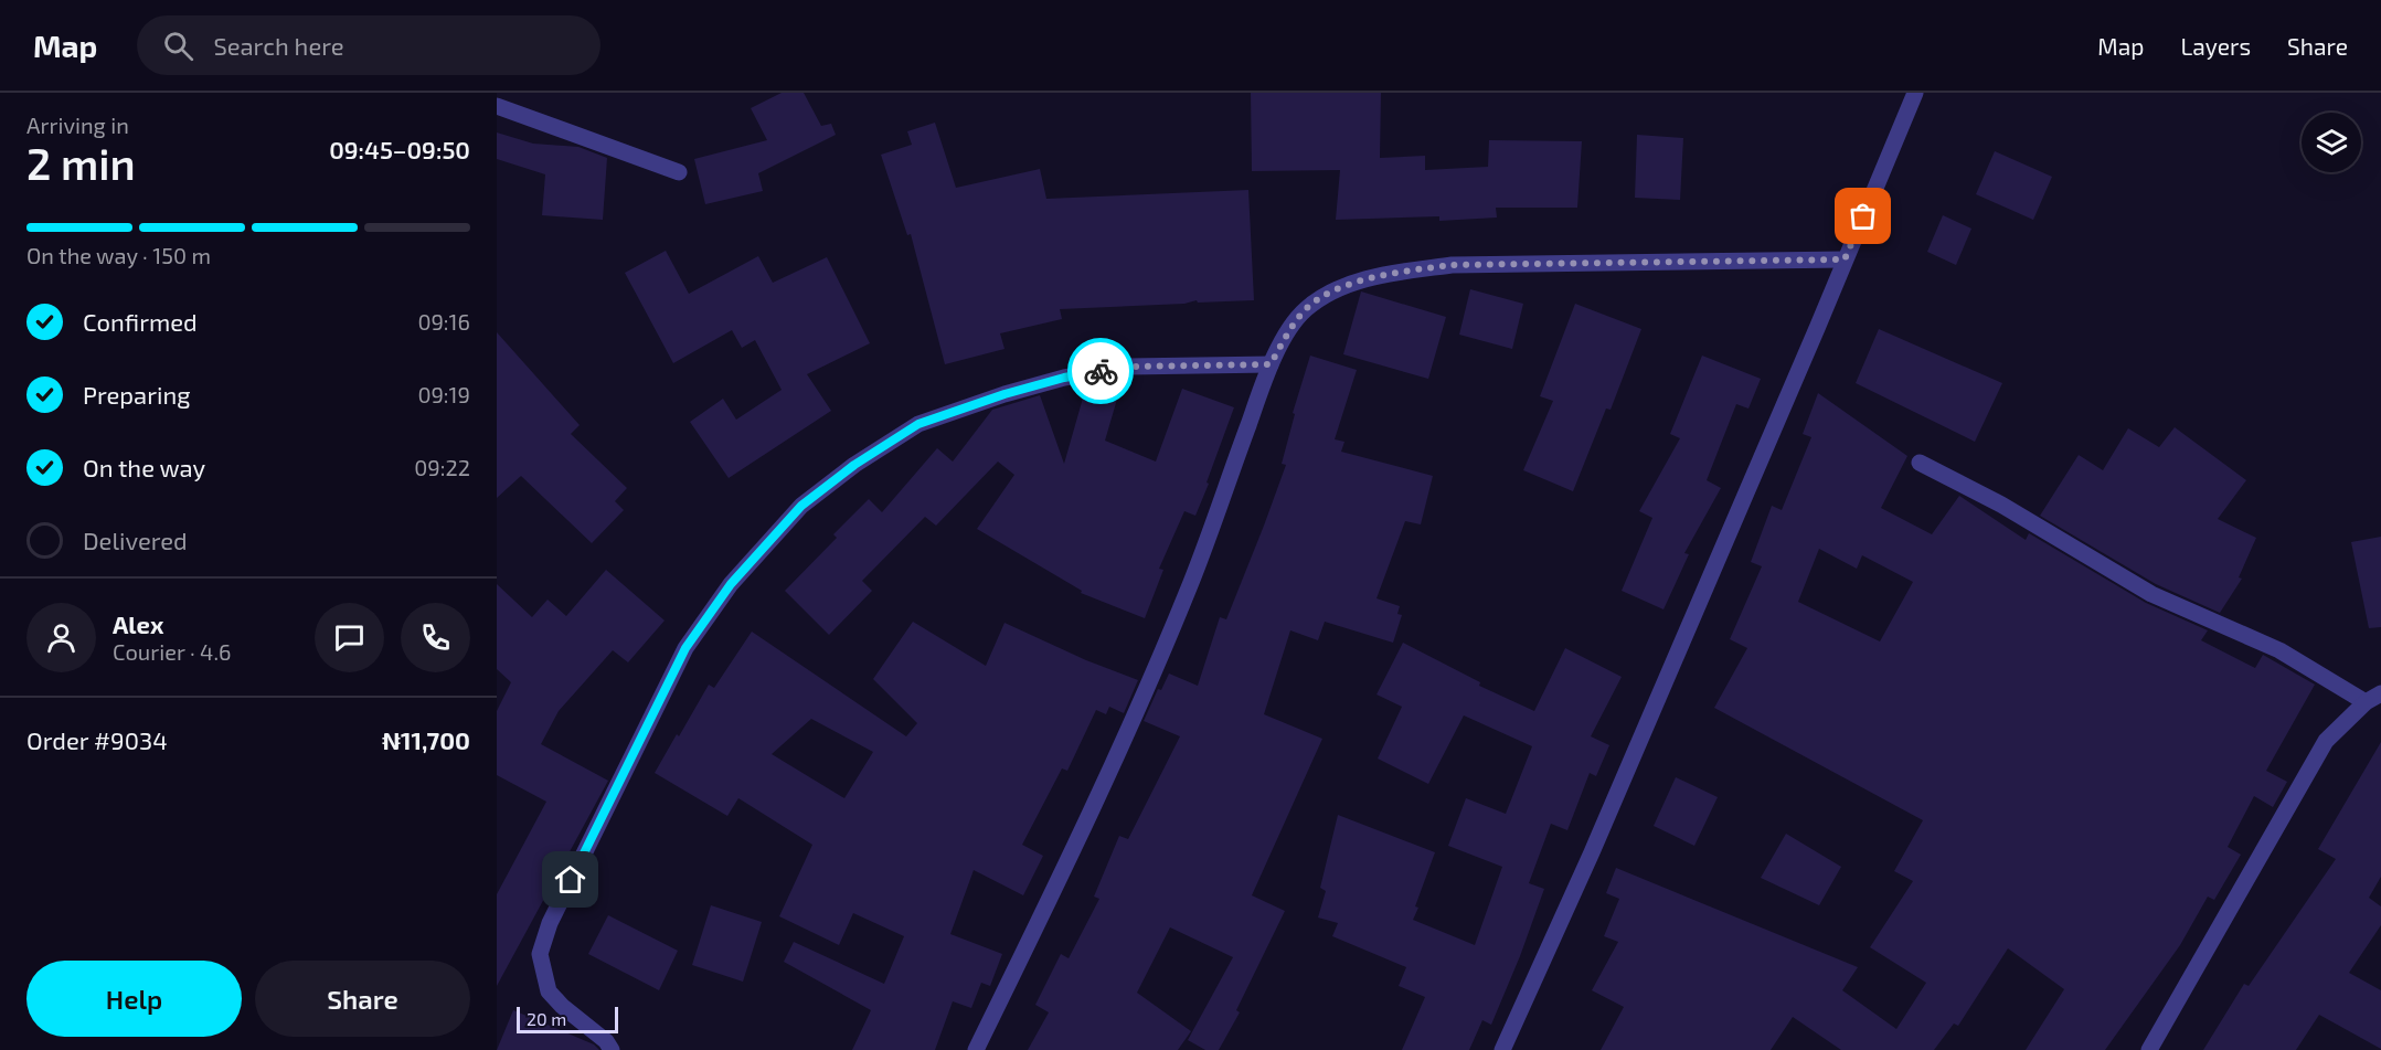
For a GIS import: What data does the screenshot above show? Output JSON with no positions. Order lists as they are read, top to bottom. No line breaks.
{"scale_bar":"20 m","page":{"header":"Map","search":"Search here","nav":["Map","Layers","Share"],"heading":["2 min","Arriving in","09:45–09:50"],"panel":["Alex","Courier · 4.6","Order #9034","₦11,700"],"bar":"On the way · 150 m","list":[["Confirmed","09:16"],["Preparing","09:19"],["On the way","09:22"],"Delivered"],"buttons":["Help","Share"],"scale":"20 m"}}
